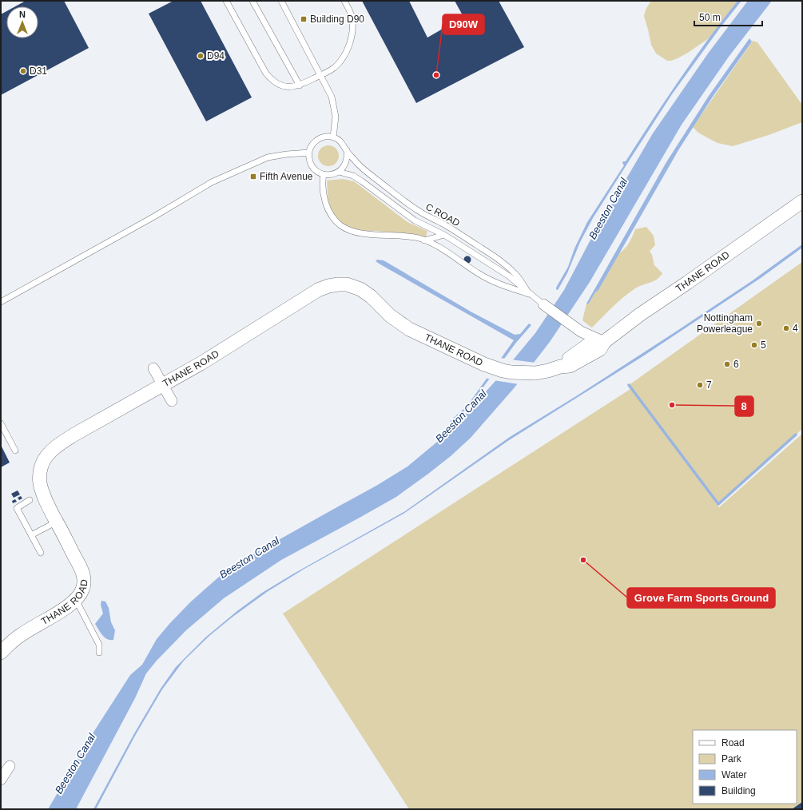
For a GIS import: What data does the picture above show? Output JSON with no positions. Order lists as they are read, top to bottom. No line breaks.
{"streets":{"street":["THANE ROAD"],"lane":["C ROAD"]},"water":["Beeston Canal"],"places":{"transit":["Building D90","Fifth Avenue"],"other":["D94","D31","D90W","Nottingham Powerleague","4","5","6","7","8","Grove Farm Sports Ground"]},"legend":["Road","Park","Water","Building"],"scale_bar":"50 m","north":"top"}
